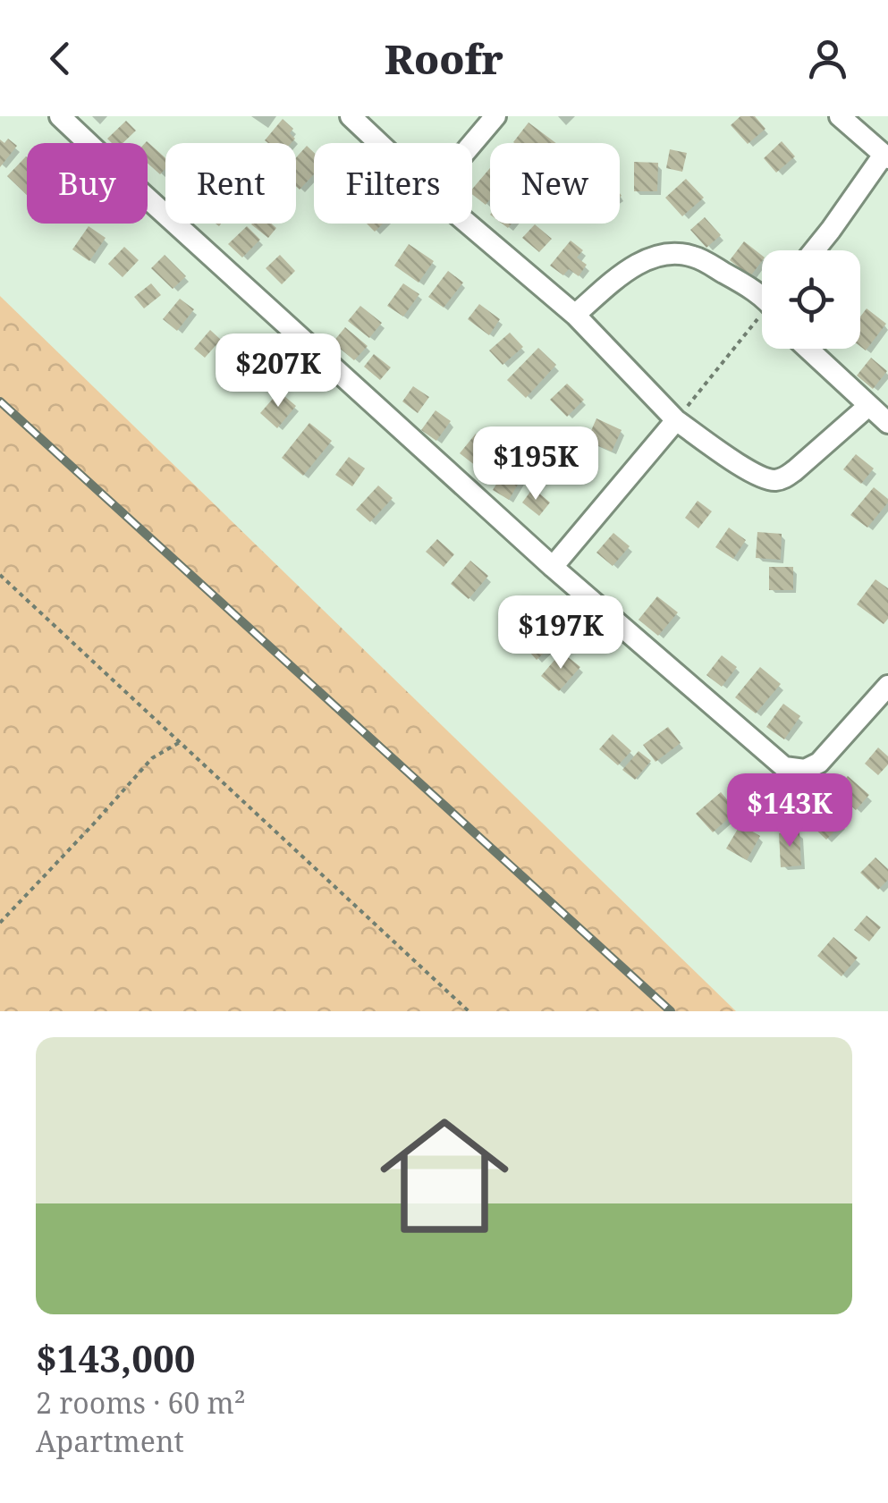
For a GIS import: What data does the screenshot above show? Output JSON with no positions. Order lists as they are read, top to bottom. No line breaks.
{"page":{"header":"Roofr","chip":["Buy","Rent","Filters","New"],"price":["$207K","$195K","$197K","$143K"],"list":[{"name":"$143,000","note":"2 rooms · 60 m² · Apartment"}]}}
